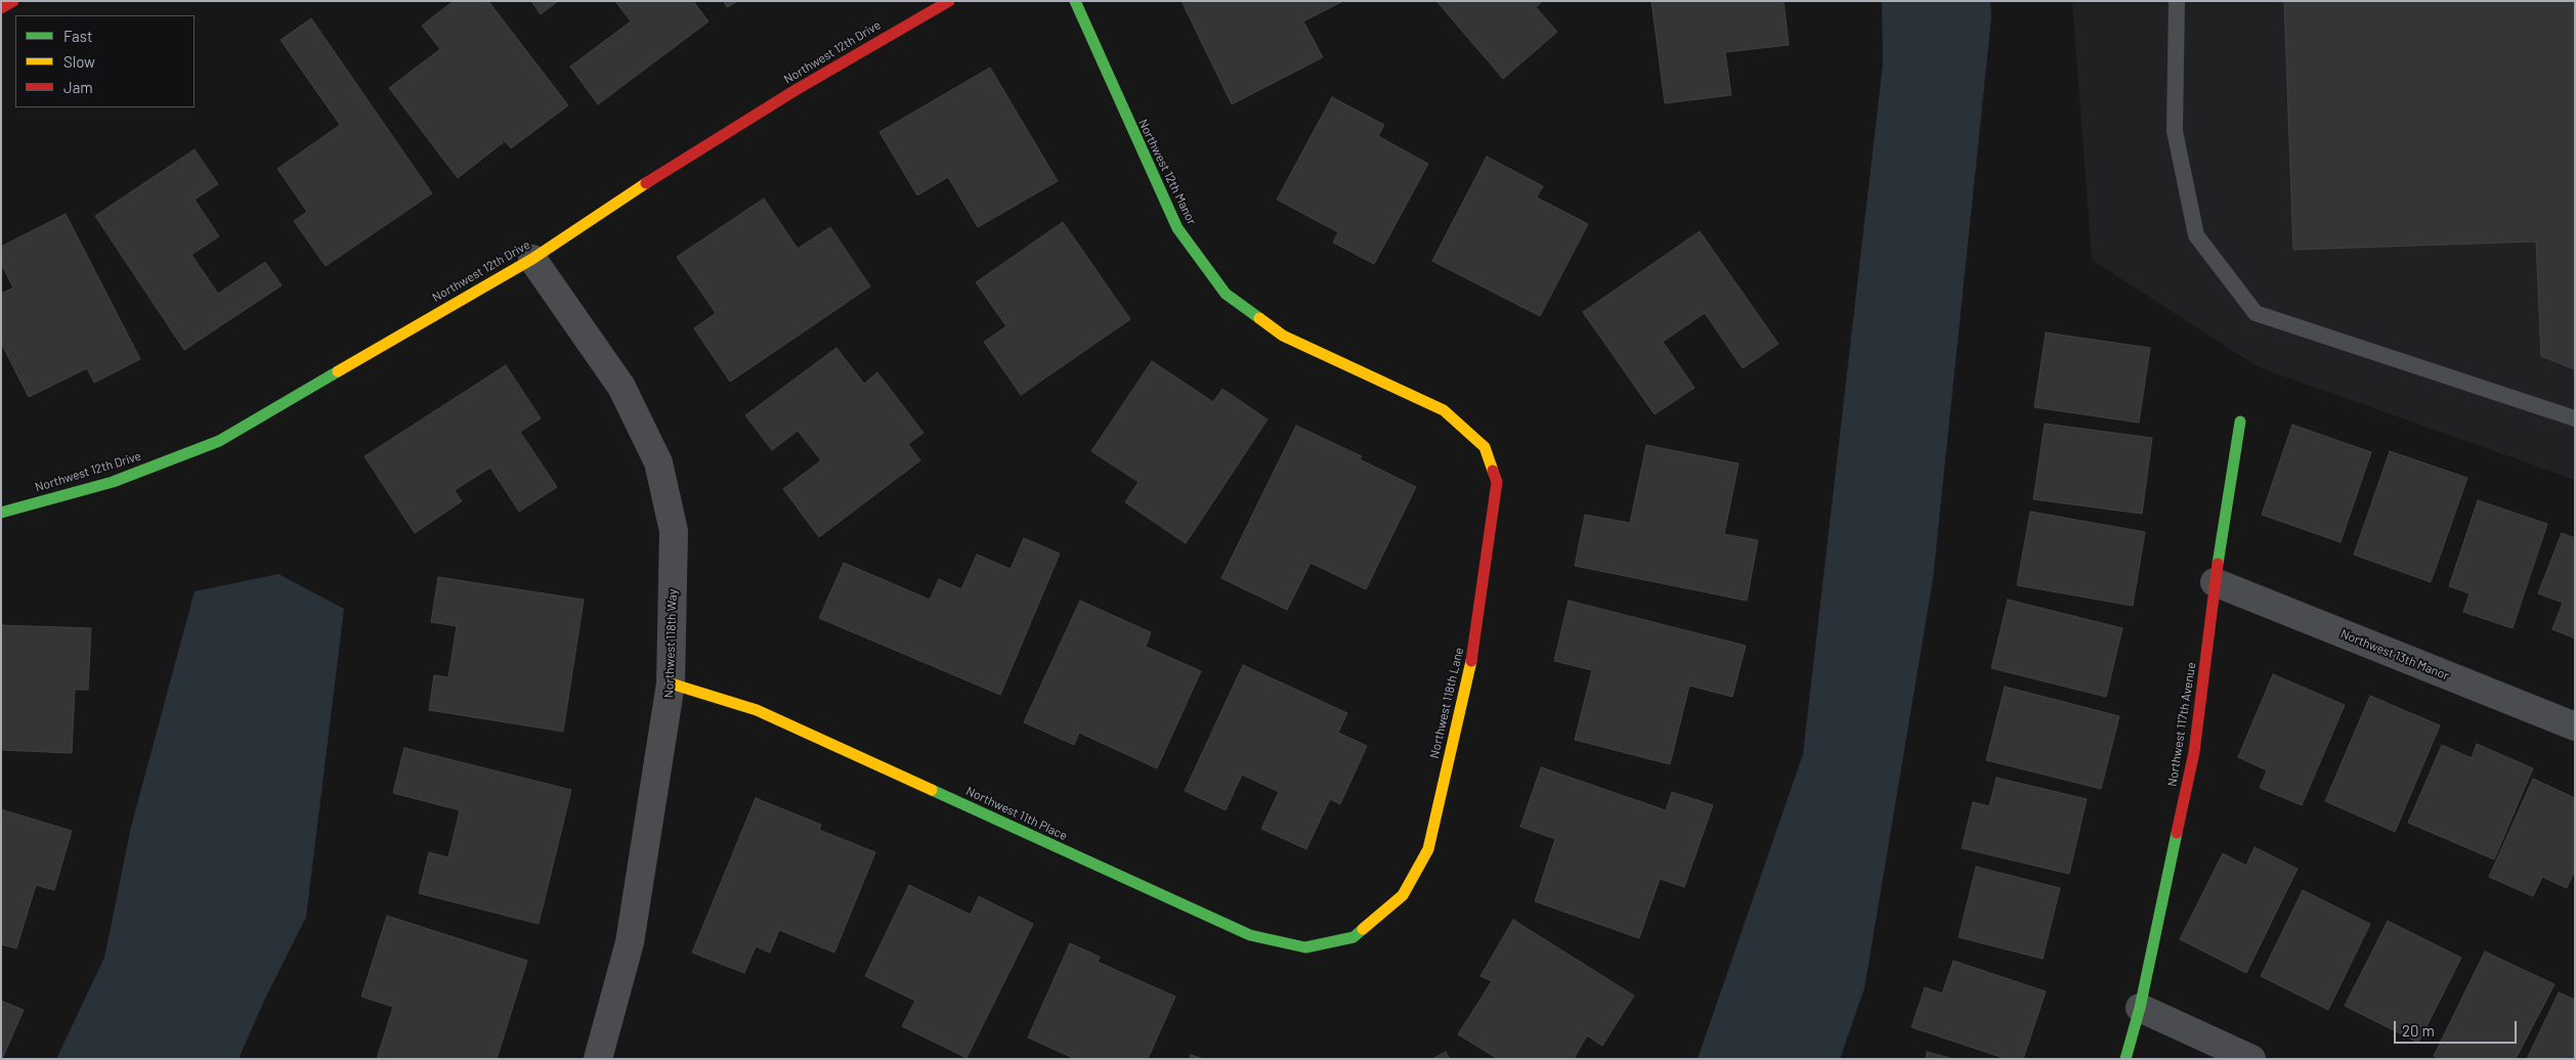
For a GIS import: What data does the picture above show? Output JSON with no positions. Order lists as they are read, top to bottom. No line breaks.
{"streets":{"street":["Northwest 12th Drive","Northwest 12th Manor","Northwest 118th Way","Northwest 13th Manor","Northwest 118th Lane","Northwest 117th Avenue","Northwest 11th Place"]},"crossings":[["Northwest 12th Drive","Northwest 118th Way"],["Northwest 12th Manor","Northwest 118th Lane"],["Northwest 118th Way","Northwest 11th Place"],["Northwest 13th Manor","Northwest 117th Avenue"],["Northwest 118th Lane","Northwest 11th Place"]],"legend":["Fast","Slow","Jam"],"scale_bar":"20 m"}
